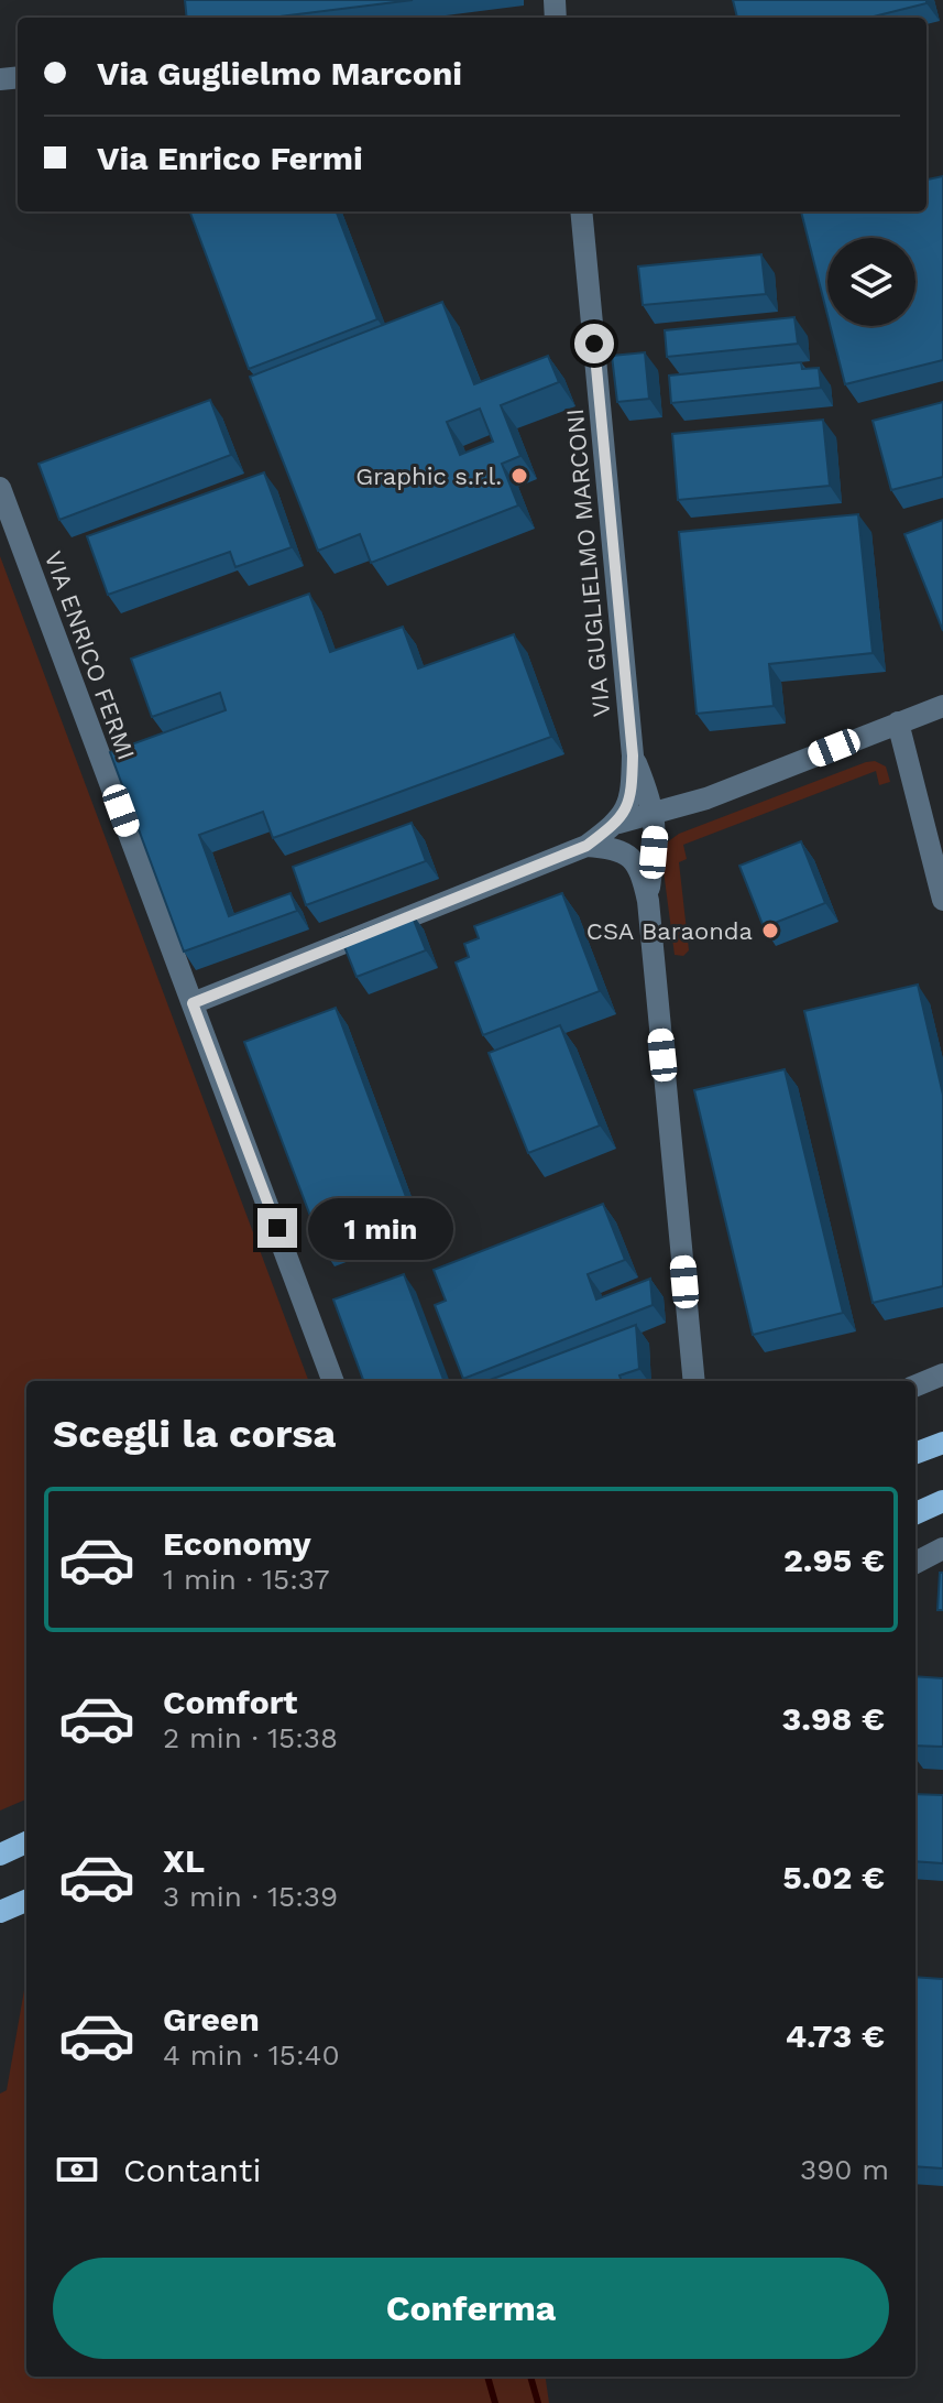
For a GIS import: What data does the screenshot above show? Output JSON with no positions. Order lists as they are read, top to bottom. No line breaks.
{"streets":{"street":["VIA GUGLIELMO MARCONI","VIA ENRICO FERMI"]},"places":["Graphic s.r.l.","CSA Baraonda"],"page":{"banner":["Via Guglielmo Marconi","Via Enrico Fermi"],"bubble":"1 min","heading":"Scegli la corsa","list":[{"name":"Economy","note":"1 min · 15:37","value":"2.95 €"},{"name":"Comfort","note":"2 min · 15:38","value":"3.98 €"},{"name":"XL","note":"3 min · 15:39","value":"5.02 €"},{"name":"Green","note":"4 min · 15:40","value":"4.73 €"}],"pay":["Contanti","390 m"],"buttons":"Conferma"}}
